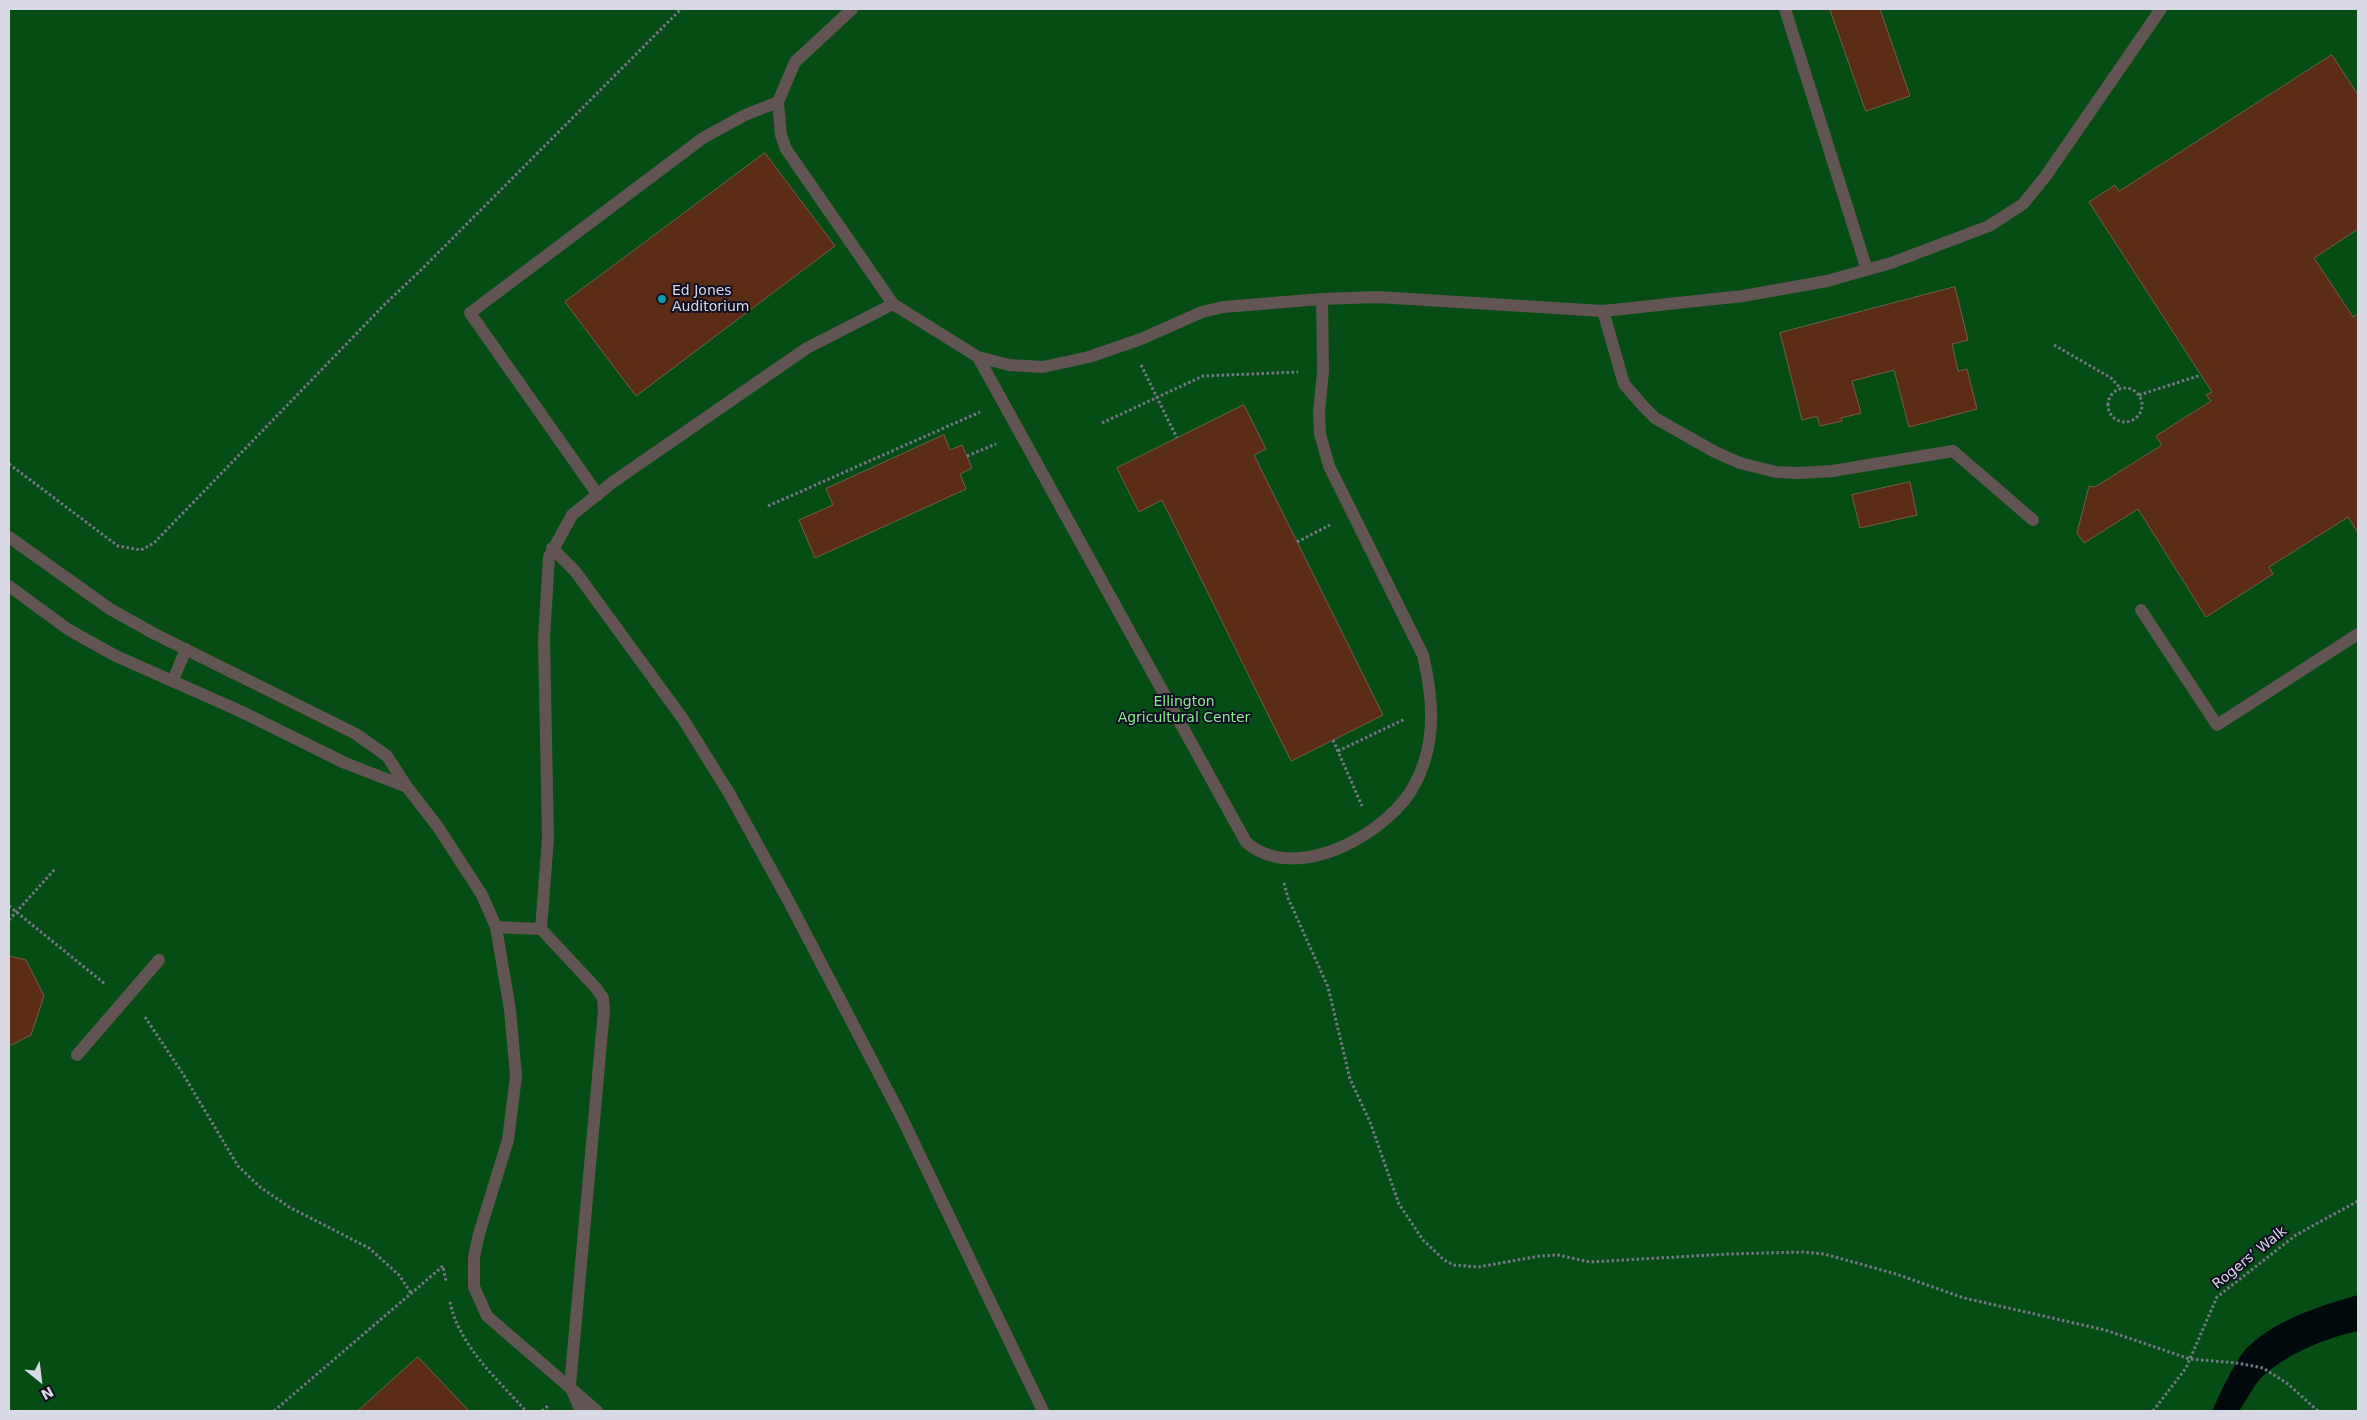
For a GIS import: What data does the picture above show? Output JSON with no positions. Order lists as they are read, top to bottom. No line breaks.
{"streets":{"path":["Rogers’ Walk"]},"parks":["Ellington Agricultural Center"],"places":["Ed Jones Auditorium"],"north":"bottom right"}
